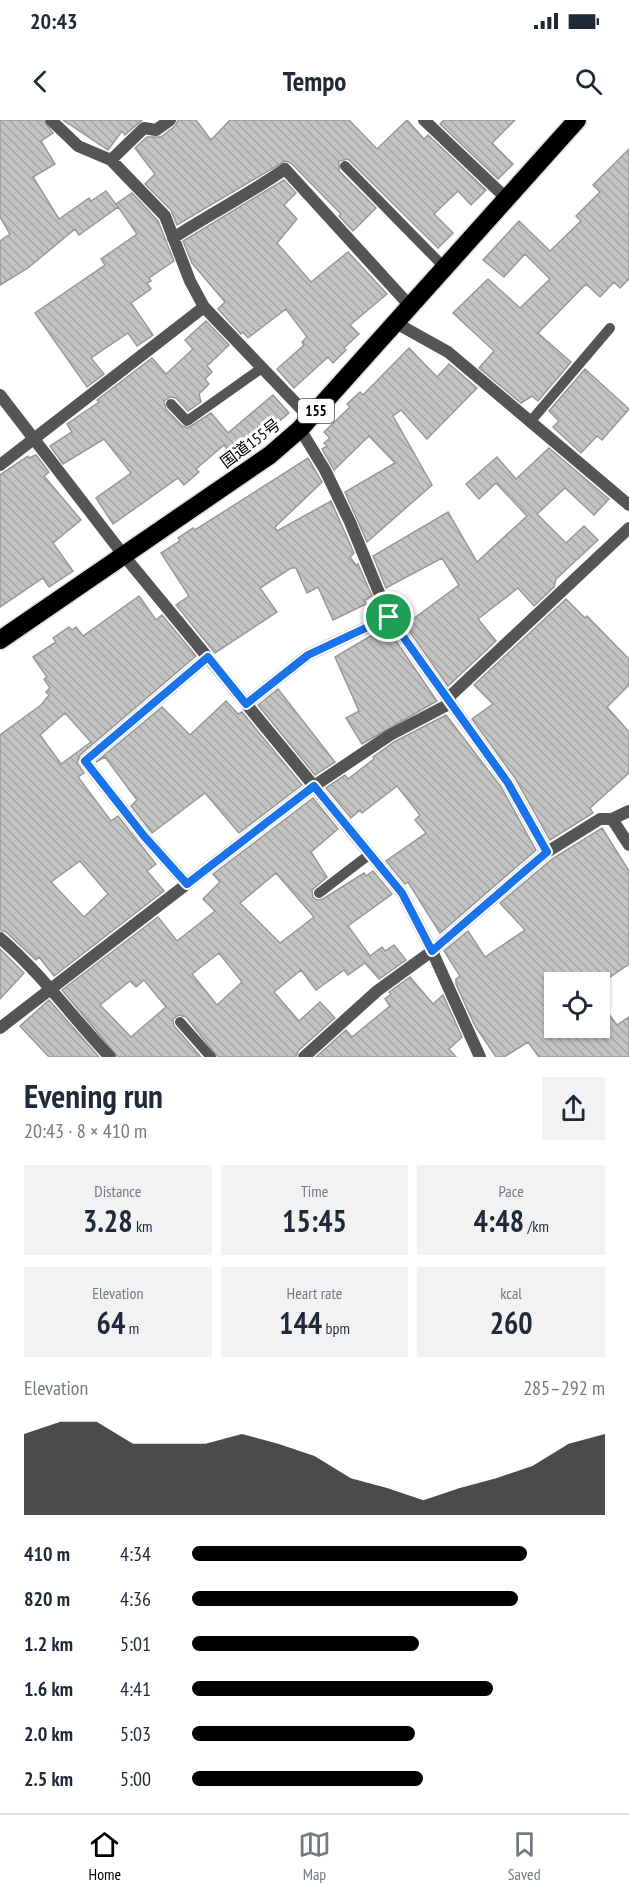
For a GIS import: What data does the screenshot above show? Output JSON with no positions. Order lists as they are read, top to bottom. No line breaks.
{"streets":{"highway":["155","国道155号"]},"page":{"status":"20:43","header":"Tempo","heading":["Evening run","20:43 · 8 × 410 m"],"stats":[["Distance","3.28 km"],["Time","15:45"],["Pace","4:48 /km"],["Elevation","64 m"],["Heart rate","144 bpm"],["kcal","260"]],"chart":["Elevation","285–292 m"],"list":[{"name":"410 m","note":"4:34"},{"name":"820 m","note":"4:36"},{"name":"1.2 km","note":"5:01"},{"name":"1.6 km","note":"4:41"},{"name":"2.0 km","note":"5:03"},{"name":"2.5 km","note":"5:00"}],"tabs":["Home","Map","Saved"]}}
